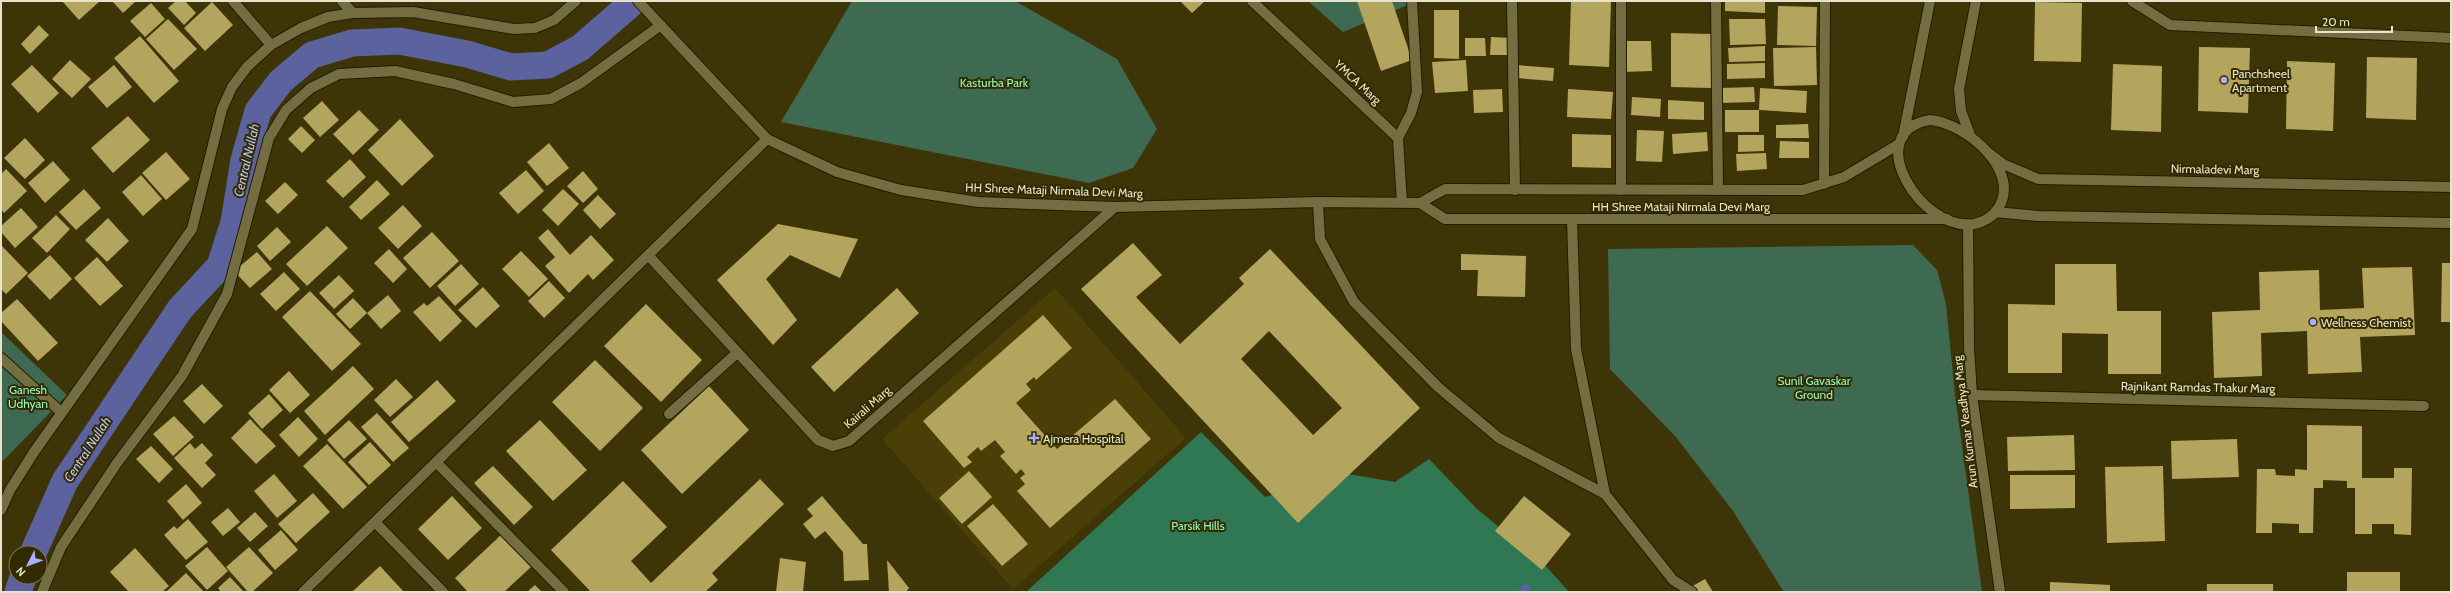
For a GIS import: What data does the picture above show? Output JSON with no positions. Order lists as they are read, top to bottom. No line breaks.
{"streets":{"street":["YMCA Marg","Nirmaladevi Marg","HH Shree Mataji Nirmala Devi Marg","Rajnikant Ramdas Thakur Marg","Kairali Marg","Arun Kumar Veadhya Marg"]},"crossings":[["Nirmaladevi Marg","HH Shree Mataji Nirmala Devi Marg"],["Nirmaladevi Marg","Arun Kumar Veadhya Marg"],["HH Shree Mataji Nirmala Devi Marg","Kairali Marg"],["HH Shree Mataji Nirmala Devi Marg","Arun Kumar Veadhya Marg"],["Rajnikant Ramdas Thakur Marg","Arun Kumar Veadhya Marg"]],"water":["Central Nullah"],"parks":["Kasturba Park","Sunil Gavaskar Ground","Ganesh Udhyan","Parsik Hills"],"places":{"other":["Panchsheel Apartment","Wellness Chemist"],"health":["Ajmera Hospital"]},"scale_bar":"20 m","north":"bottom left"}
